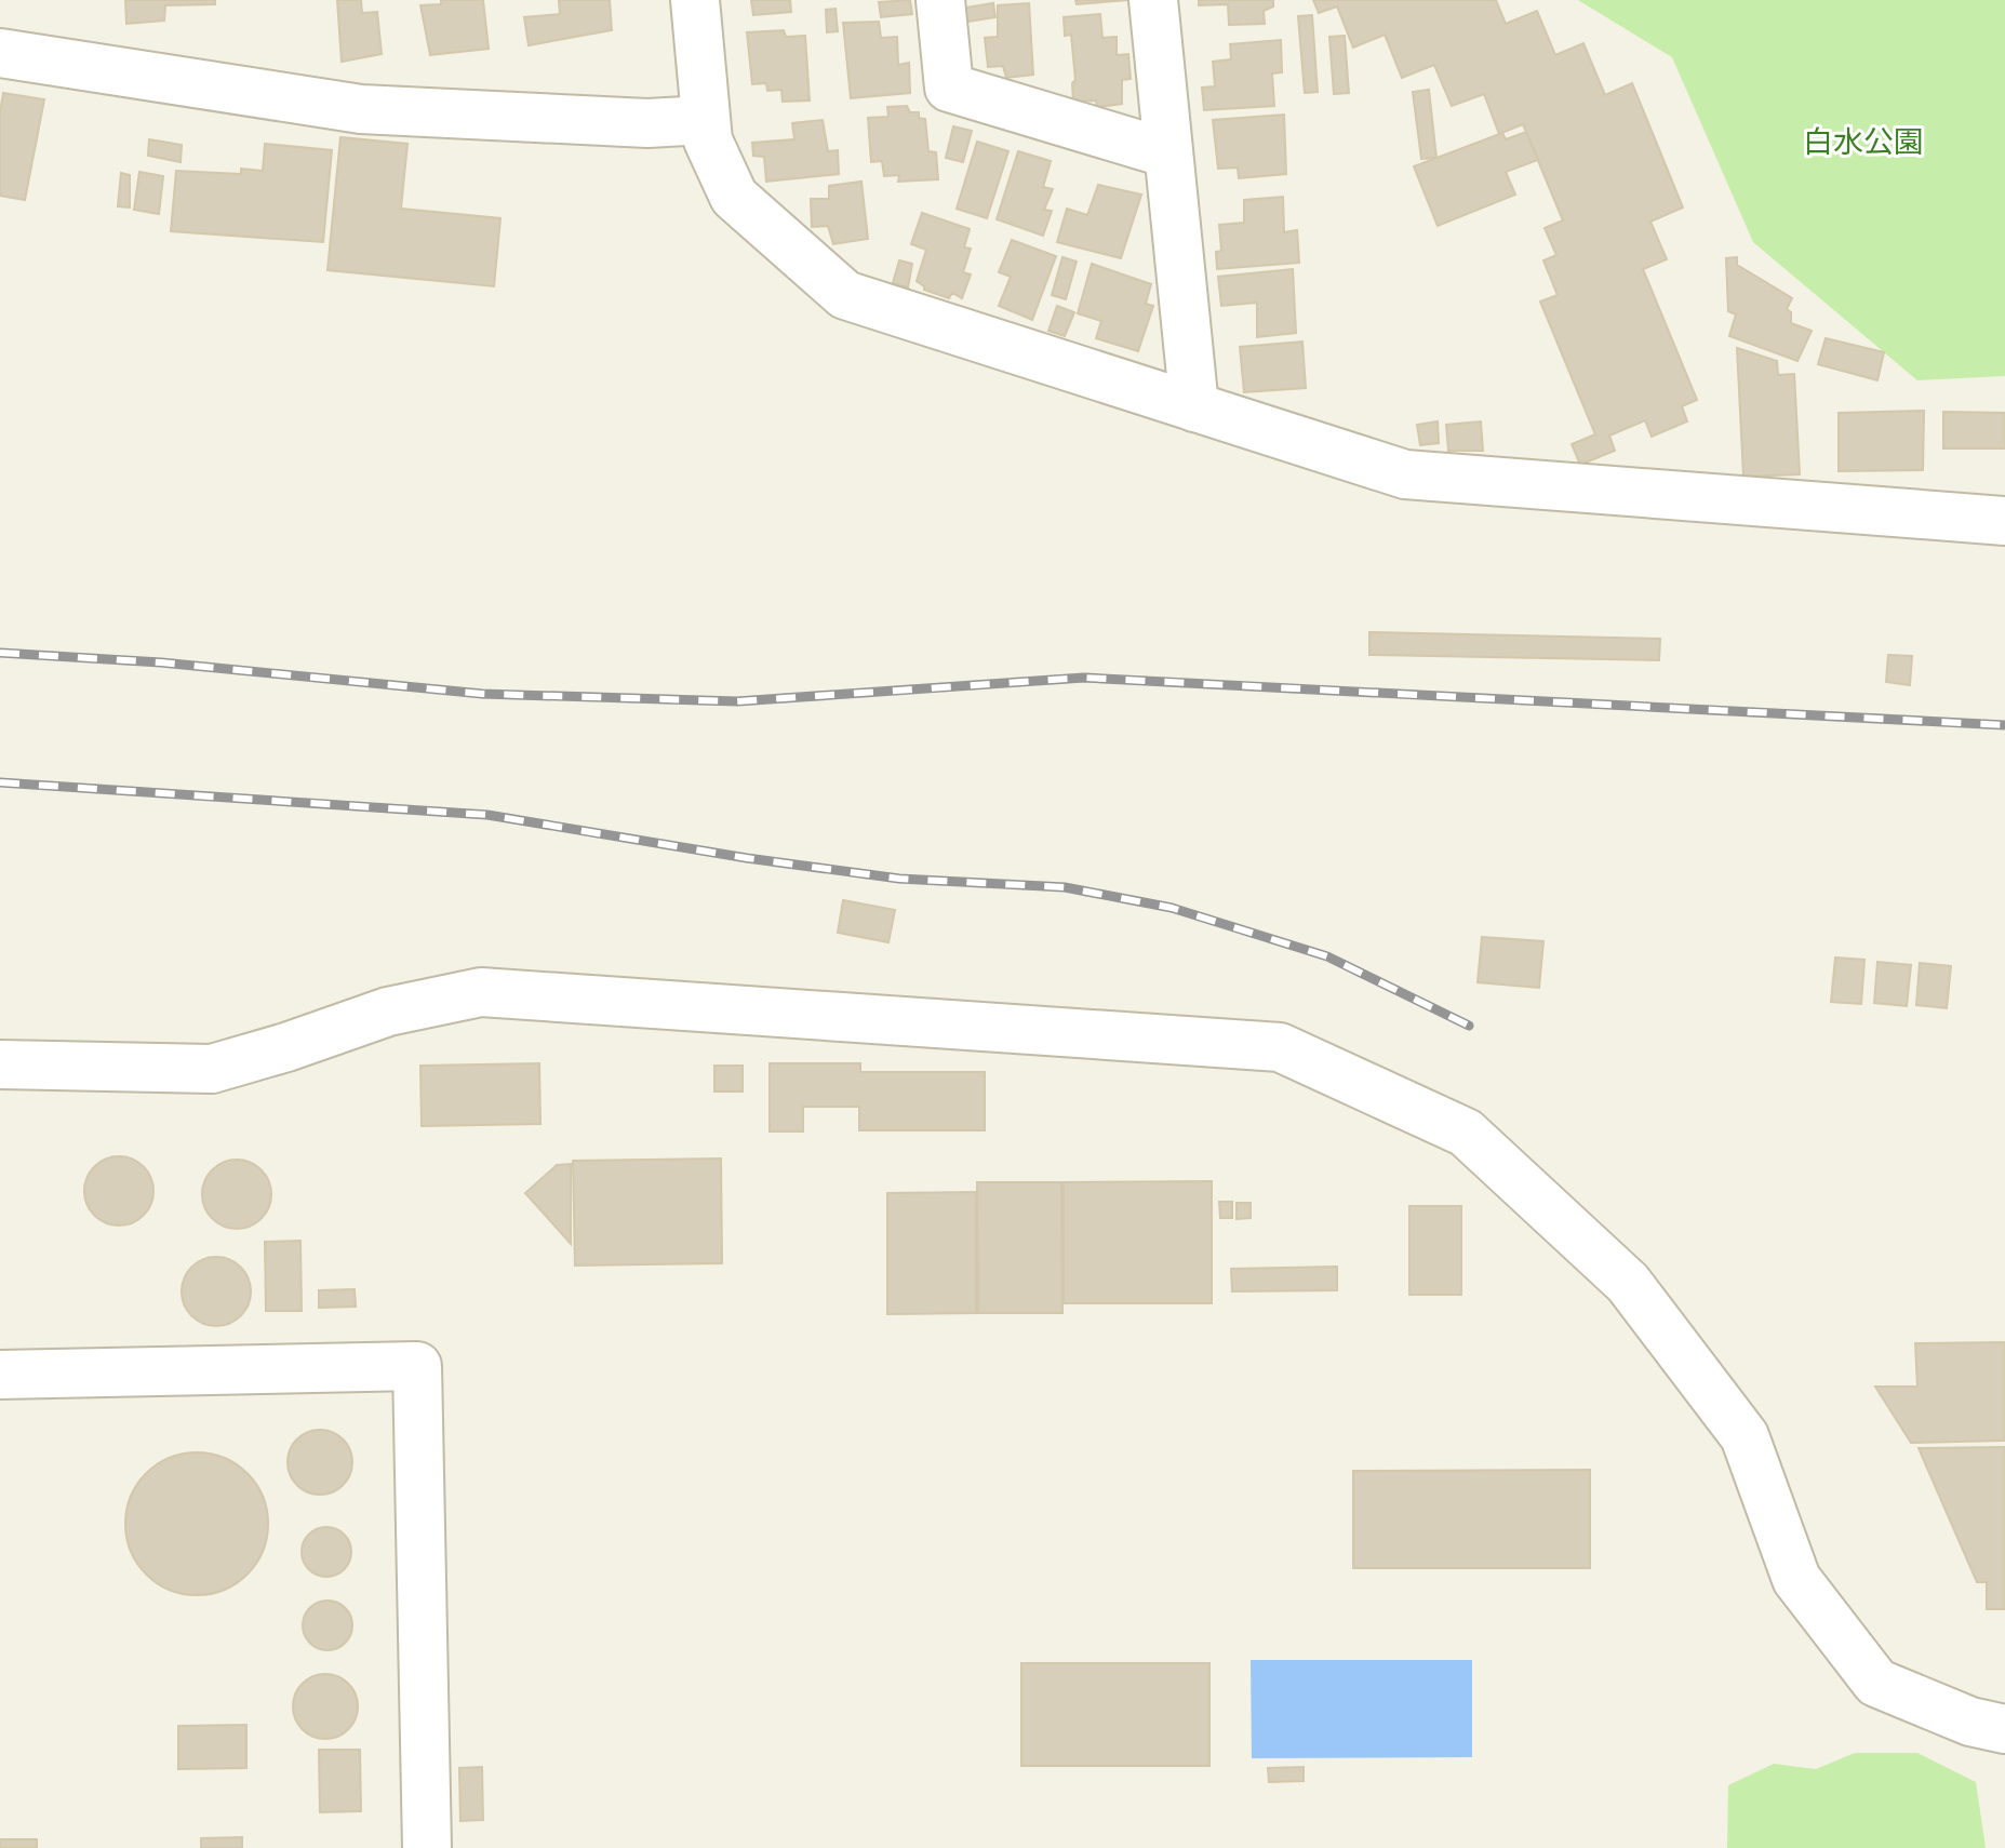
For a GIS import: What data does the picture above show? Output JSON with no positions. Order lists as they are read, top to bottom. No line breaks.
{"parks":["白水公園"]}
